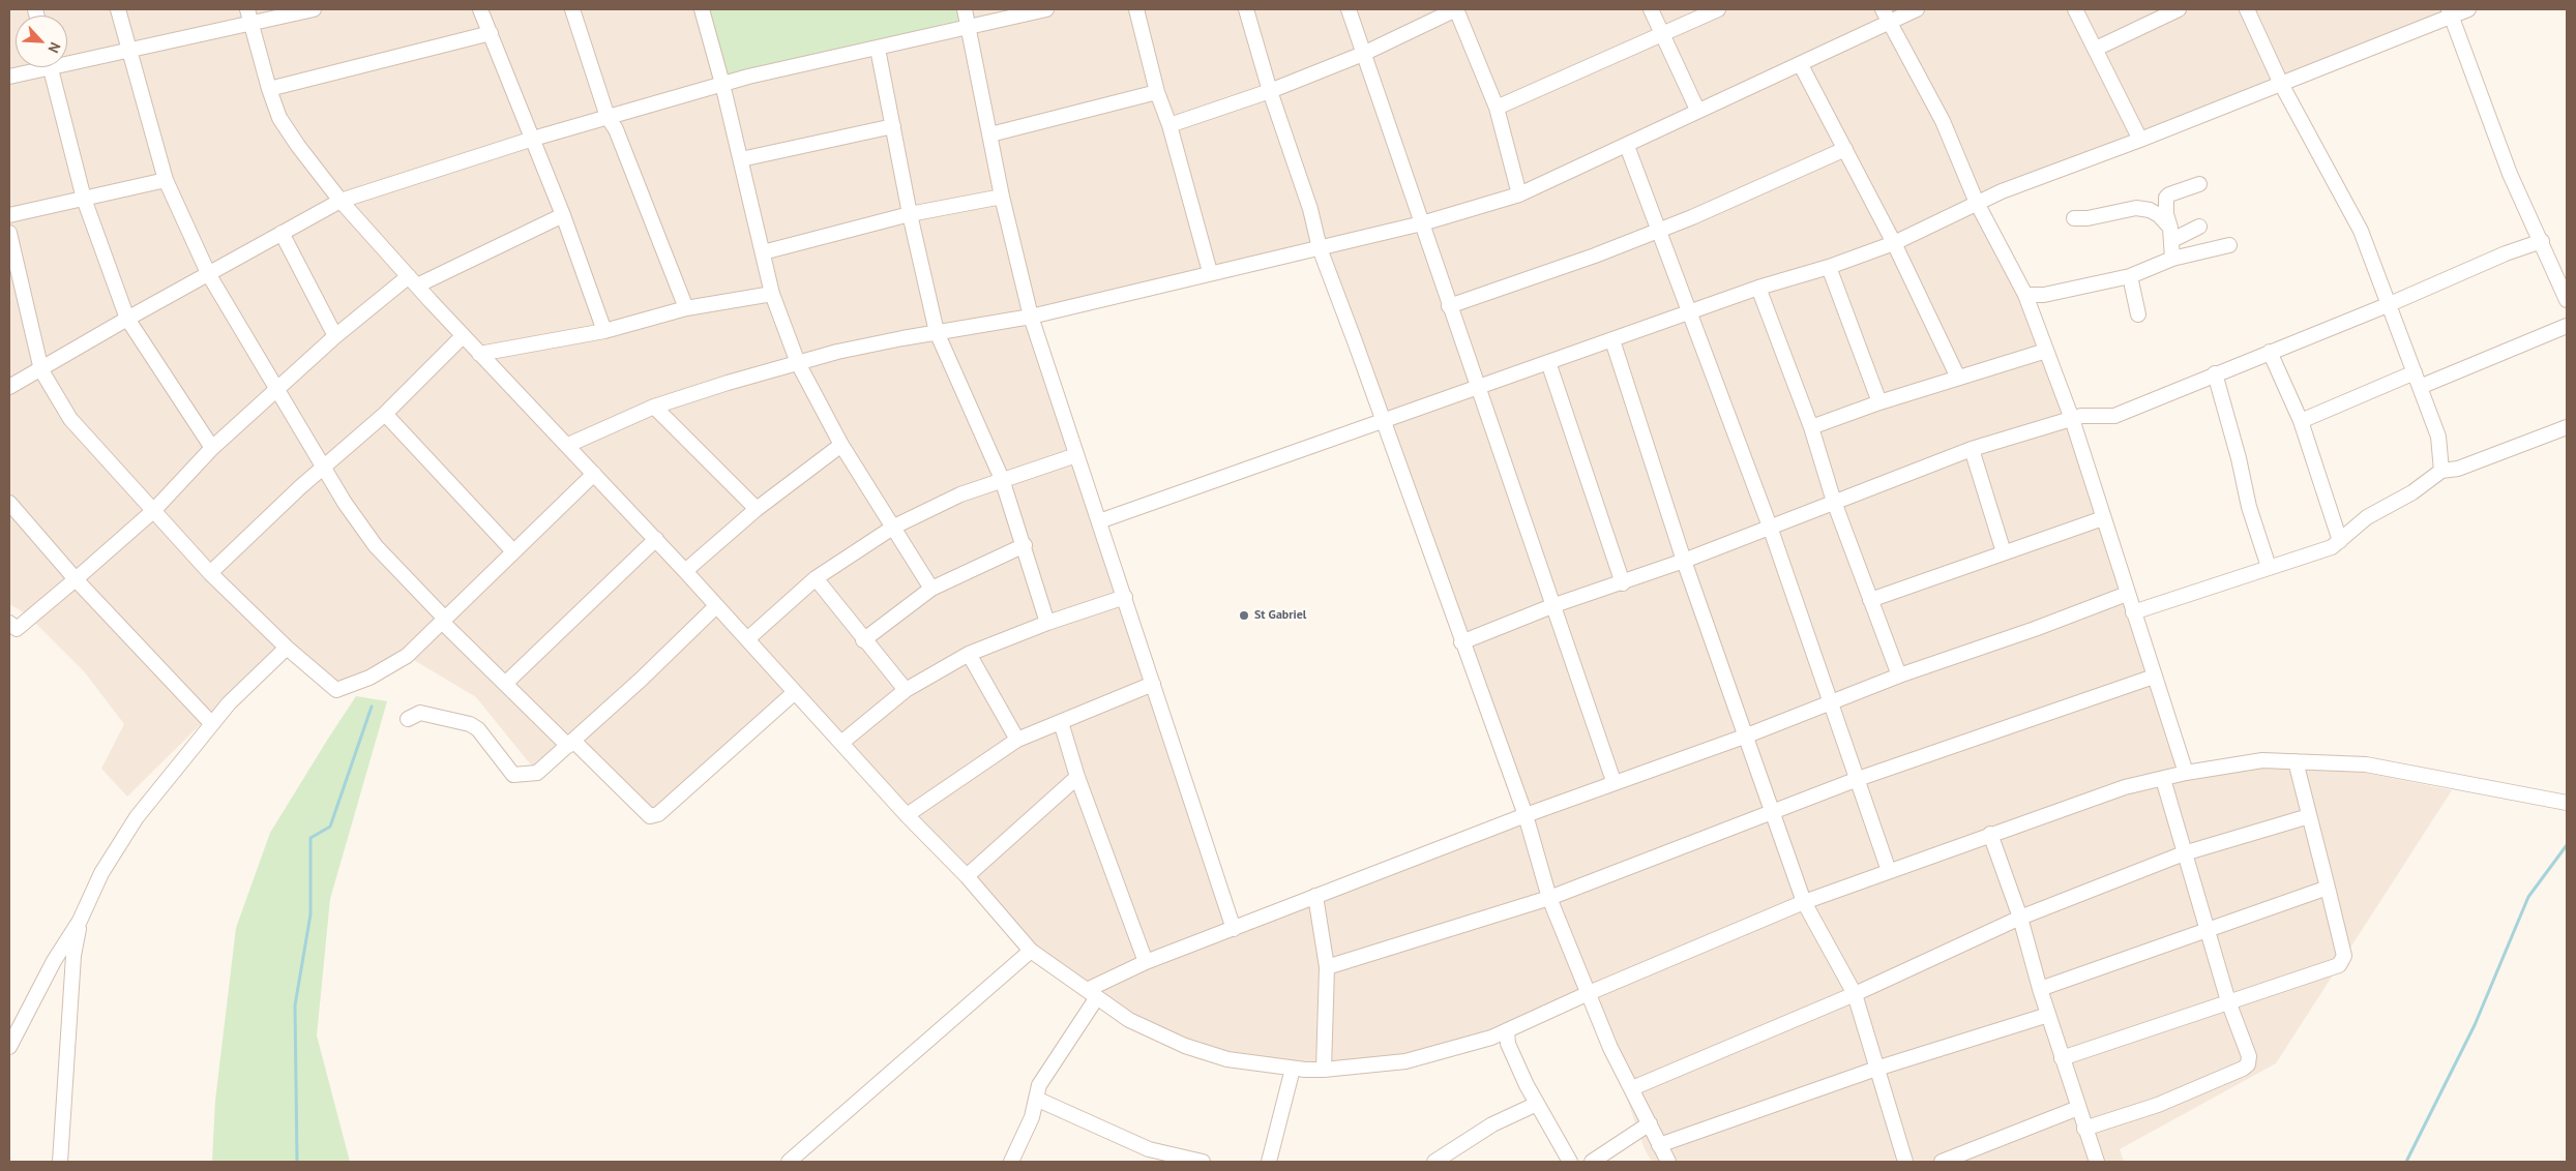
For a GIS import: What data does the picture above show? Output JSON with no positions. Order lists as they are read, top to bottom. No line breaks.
{"places":["St Gabriel"],"north":"bottom right"}
